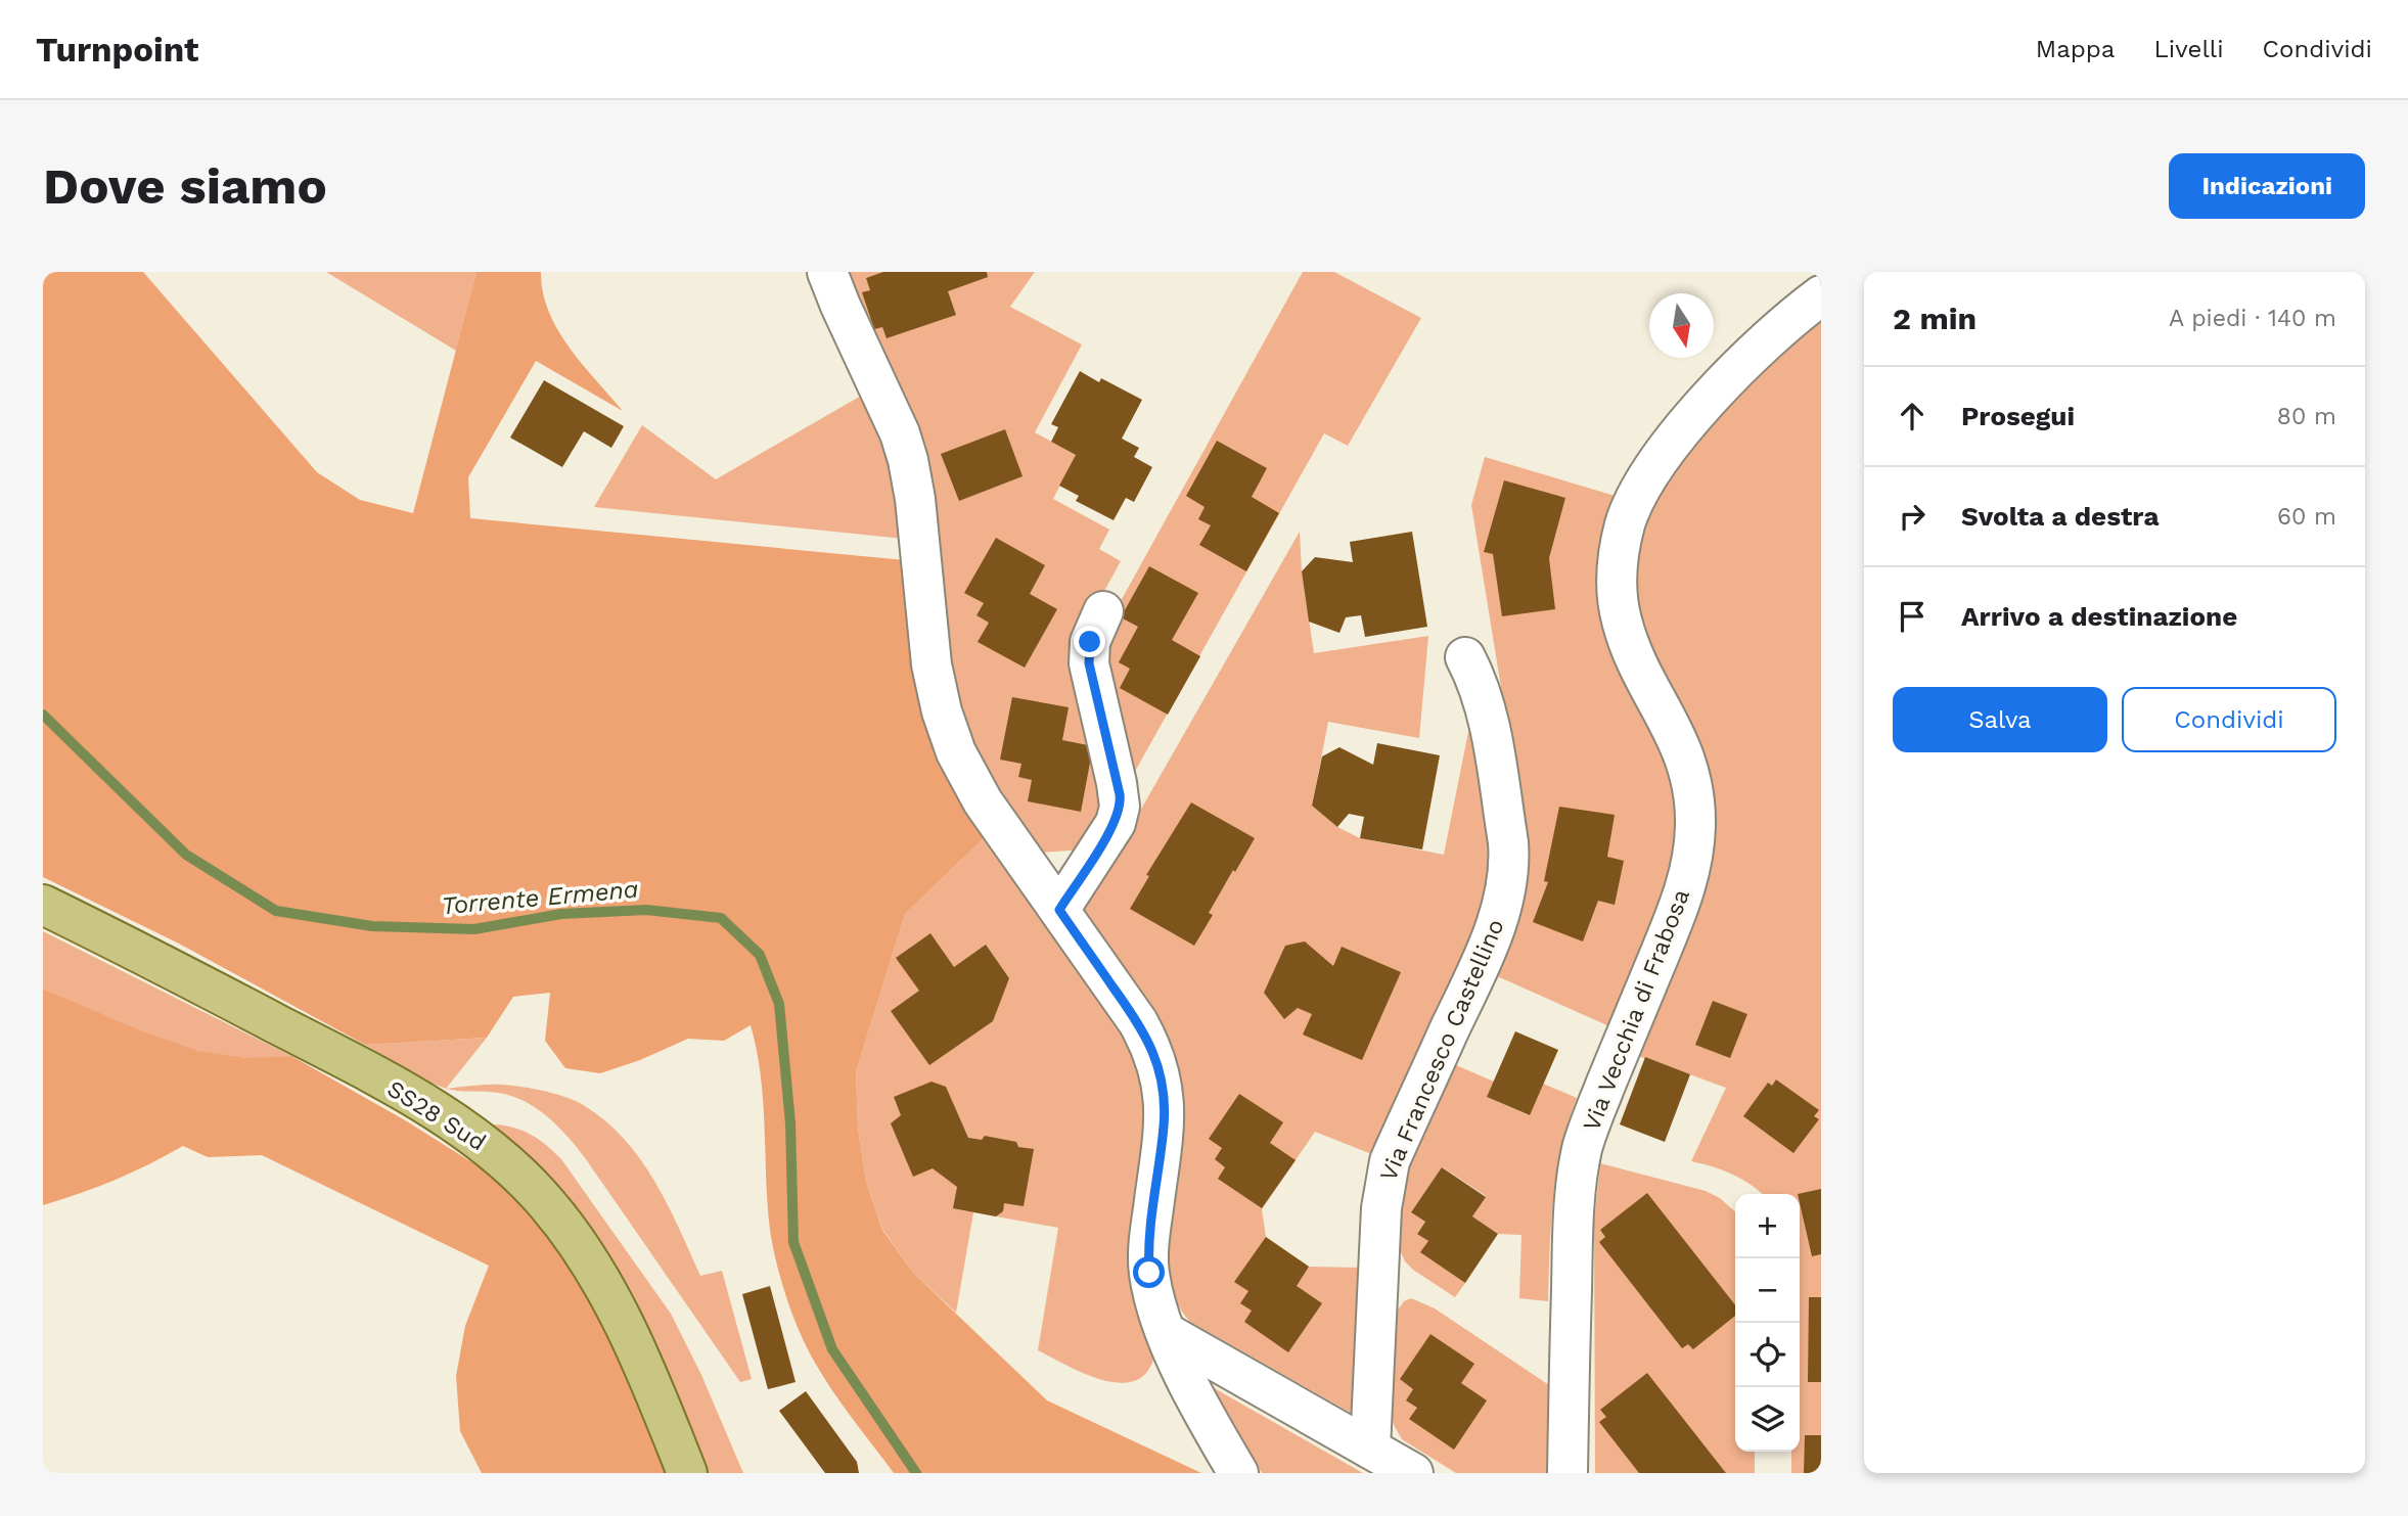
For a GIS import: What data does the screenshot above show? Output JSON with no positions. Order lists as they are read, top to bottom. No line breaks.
{"streets":{"main road":["SS28 Sud"],"street":["Via Vecchia di Frabosa","Via Francesco Castellino"]},"water":["Torrente Ermena"],"north":"bottom","page":{"header":"Turnpoint","nav":["Mappa","Livelli","Condividi"],"buttons":["Indicazioni",["Salva","Condividi"]],"title":"Dove siamo","heading":["2 min","A piedi · 140 m"],"list":[["Prosegui","80 m"],["Svolta a destra","60 m"],"Arrivo a destinazione"],"map_buttons":["+","−"]}}
